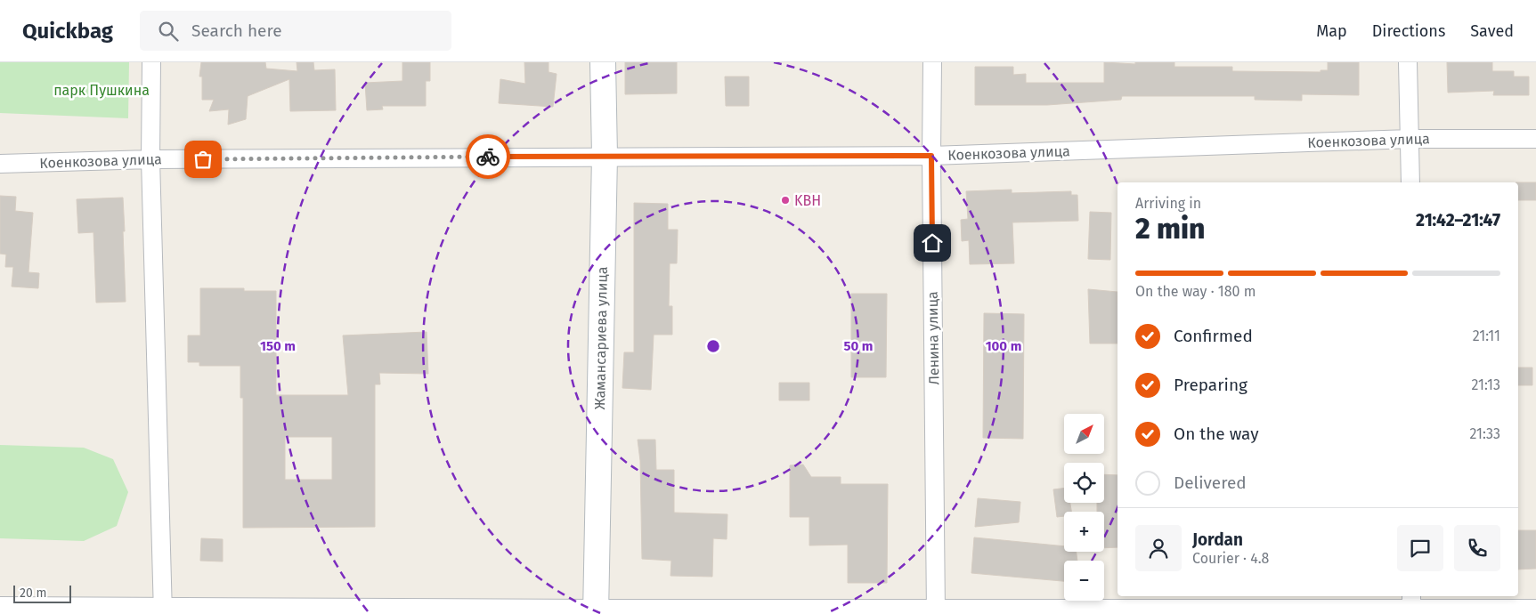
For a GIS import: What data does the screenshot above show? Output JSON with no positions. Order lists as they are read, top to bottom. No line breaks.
{"streets":{"main road":["Жамансариева улица"],"street":["Коенкозова улица","Ленина улица"]},"crossings":[["Коенкозова улица","Жамансариева улица"],["Коенкозова улица","Ленина улица"]],"parks":["парк Пушкина"],"places":["KBH"],"scale_bar":"20 m","north":"top right","page":{"header":"Quickbag","search":"Search here","nav":["Map","Directions","Saved"],"heading":["2 min","Arriving in","21:42–21:47"],"panel":["Jordan","Courier · 4.8"],"bar":"On the way · 180 m","list":[["Confirmed","21:11"],["Preparing","21:13"],["On the way","21:33"],"Delivered"],"map_buttons":["+","−"],"scale":"20 m"},"rings":["50 m","100 m","150 m"]}
